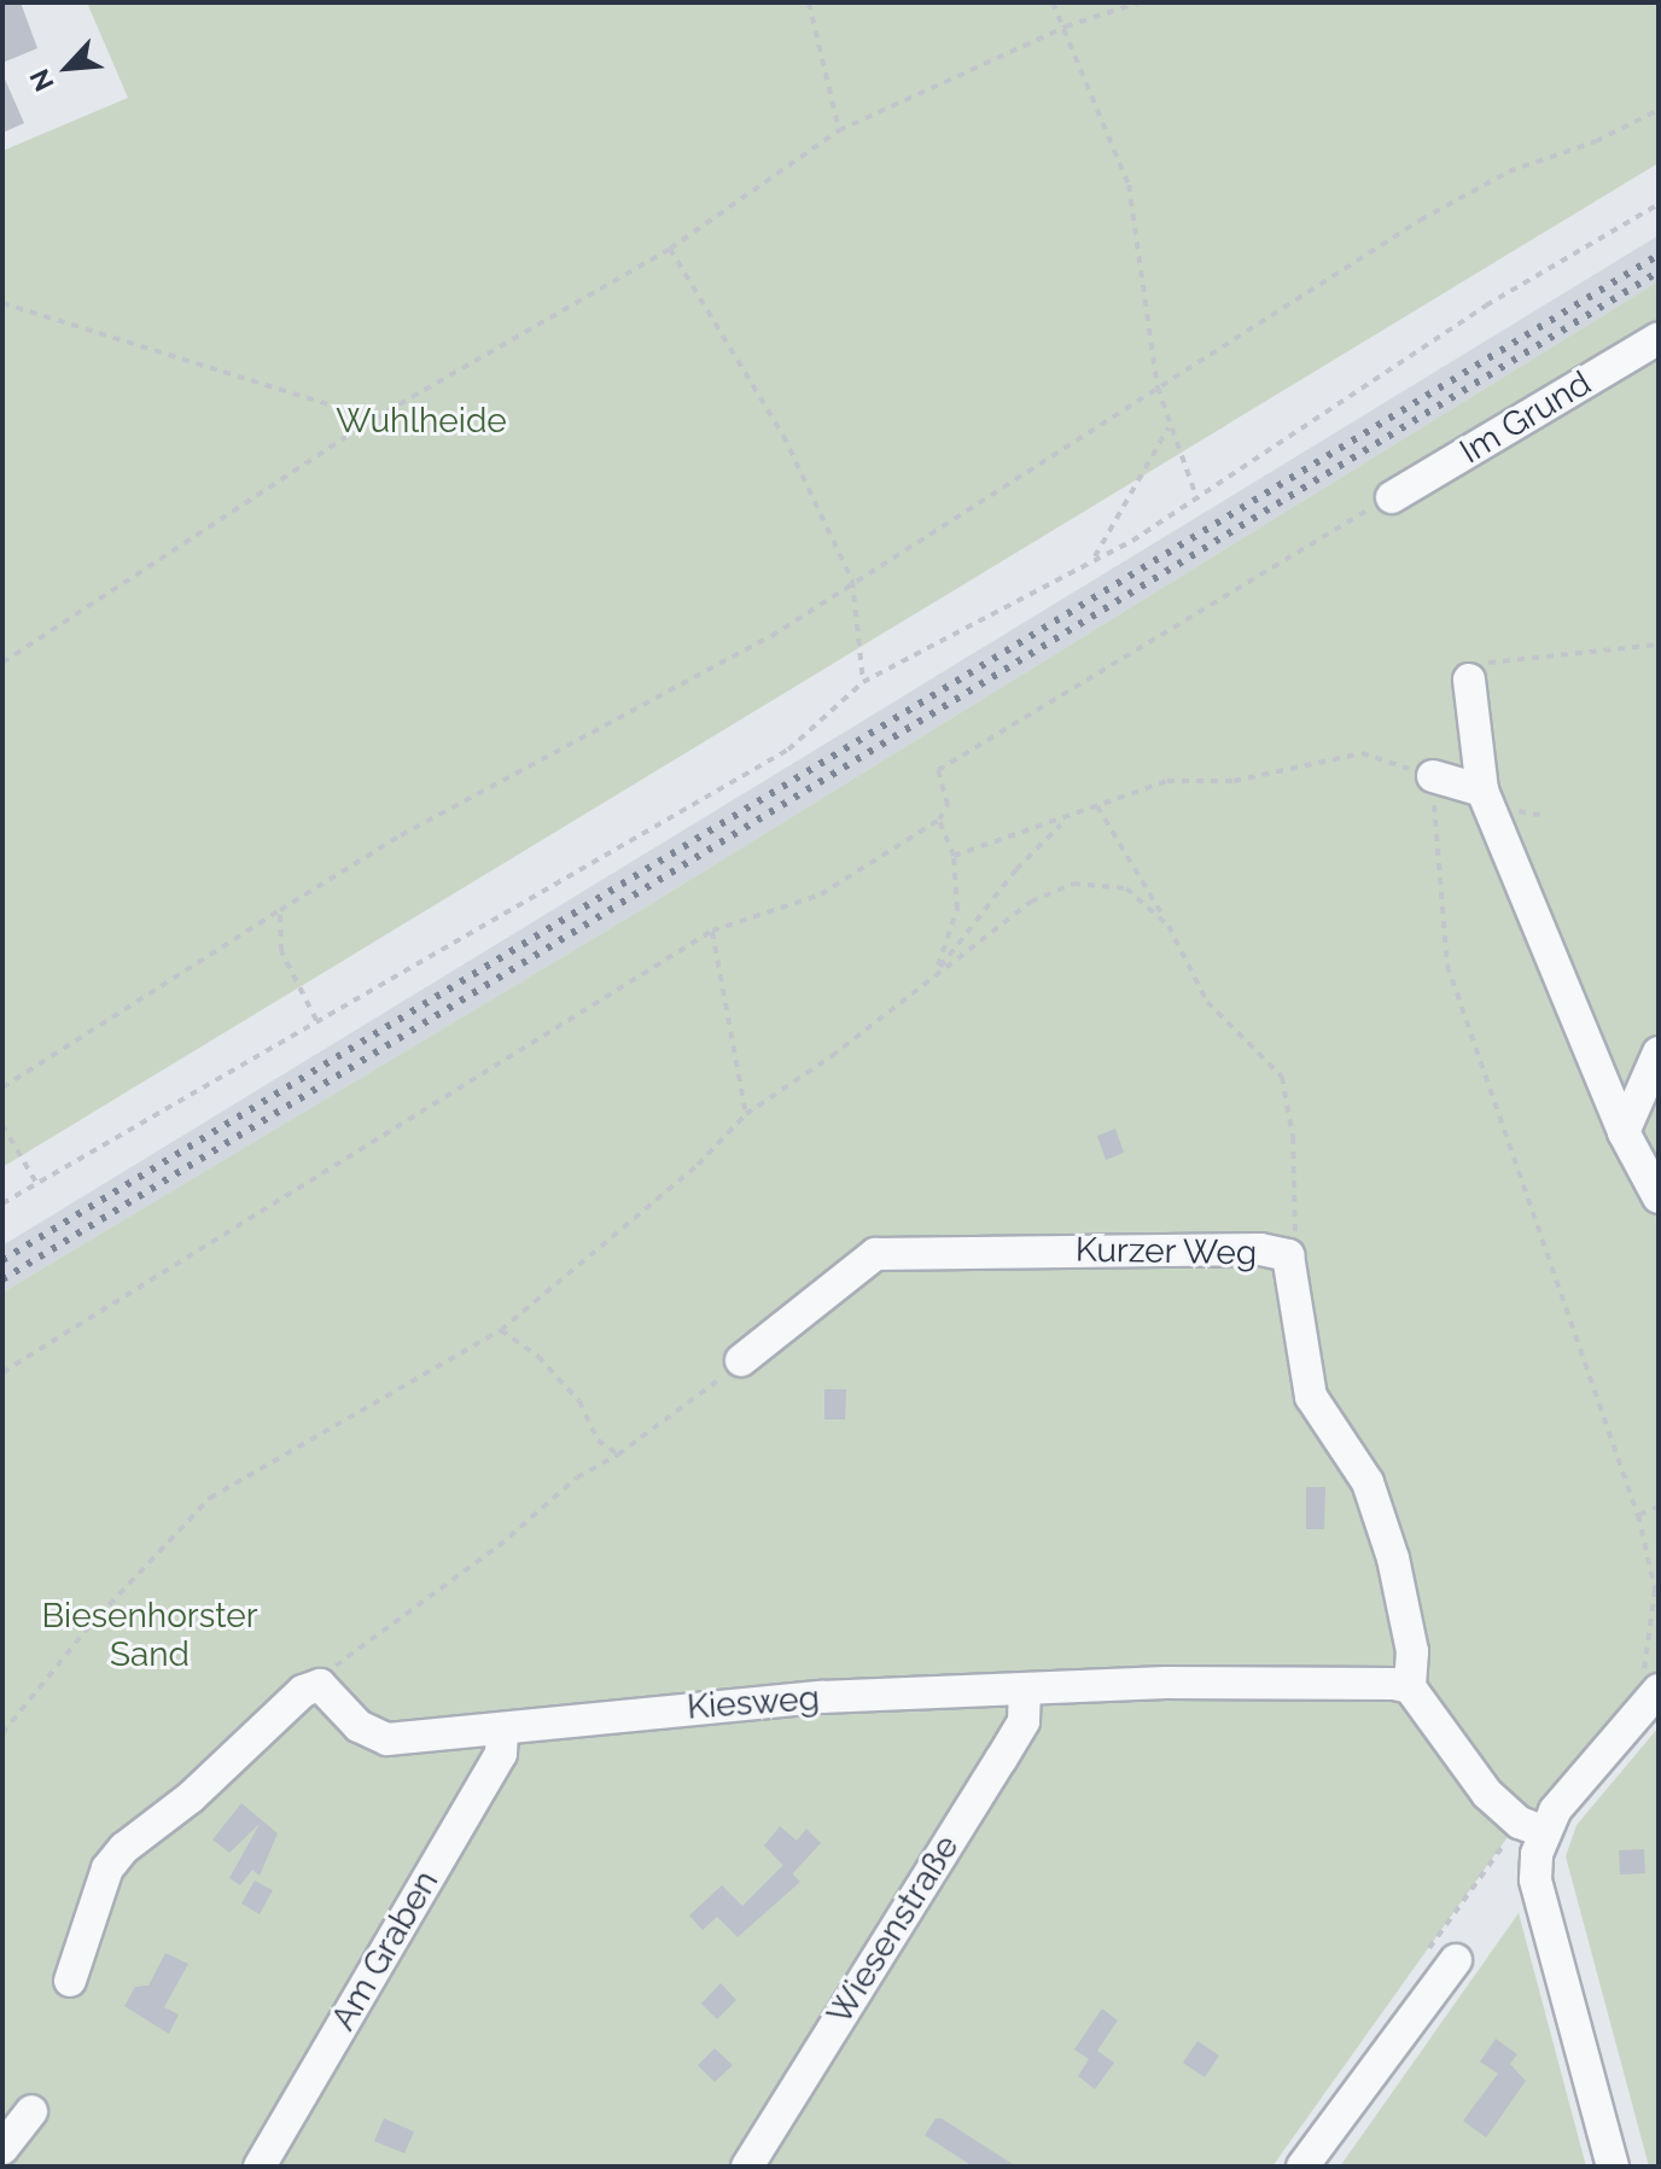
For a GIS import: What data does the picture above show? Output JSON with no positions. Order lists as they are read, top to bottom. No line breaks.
{"streets":{"street":["Im Grund","Kurzer Weg","Kiesweg","Wiesenstraße","Am Graben"]},"crossings":[["Kurzer Weg","Kiesweg"],["Kiesweg","Wiesenstraße"],["Kiesweg","Am Graben"]],"parks":["Wuhlheide","Biesenhorster Sand"],"north":"bottom left"}
